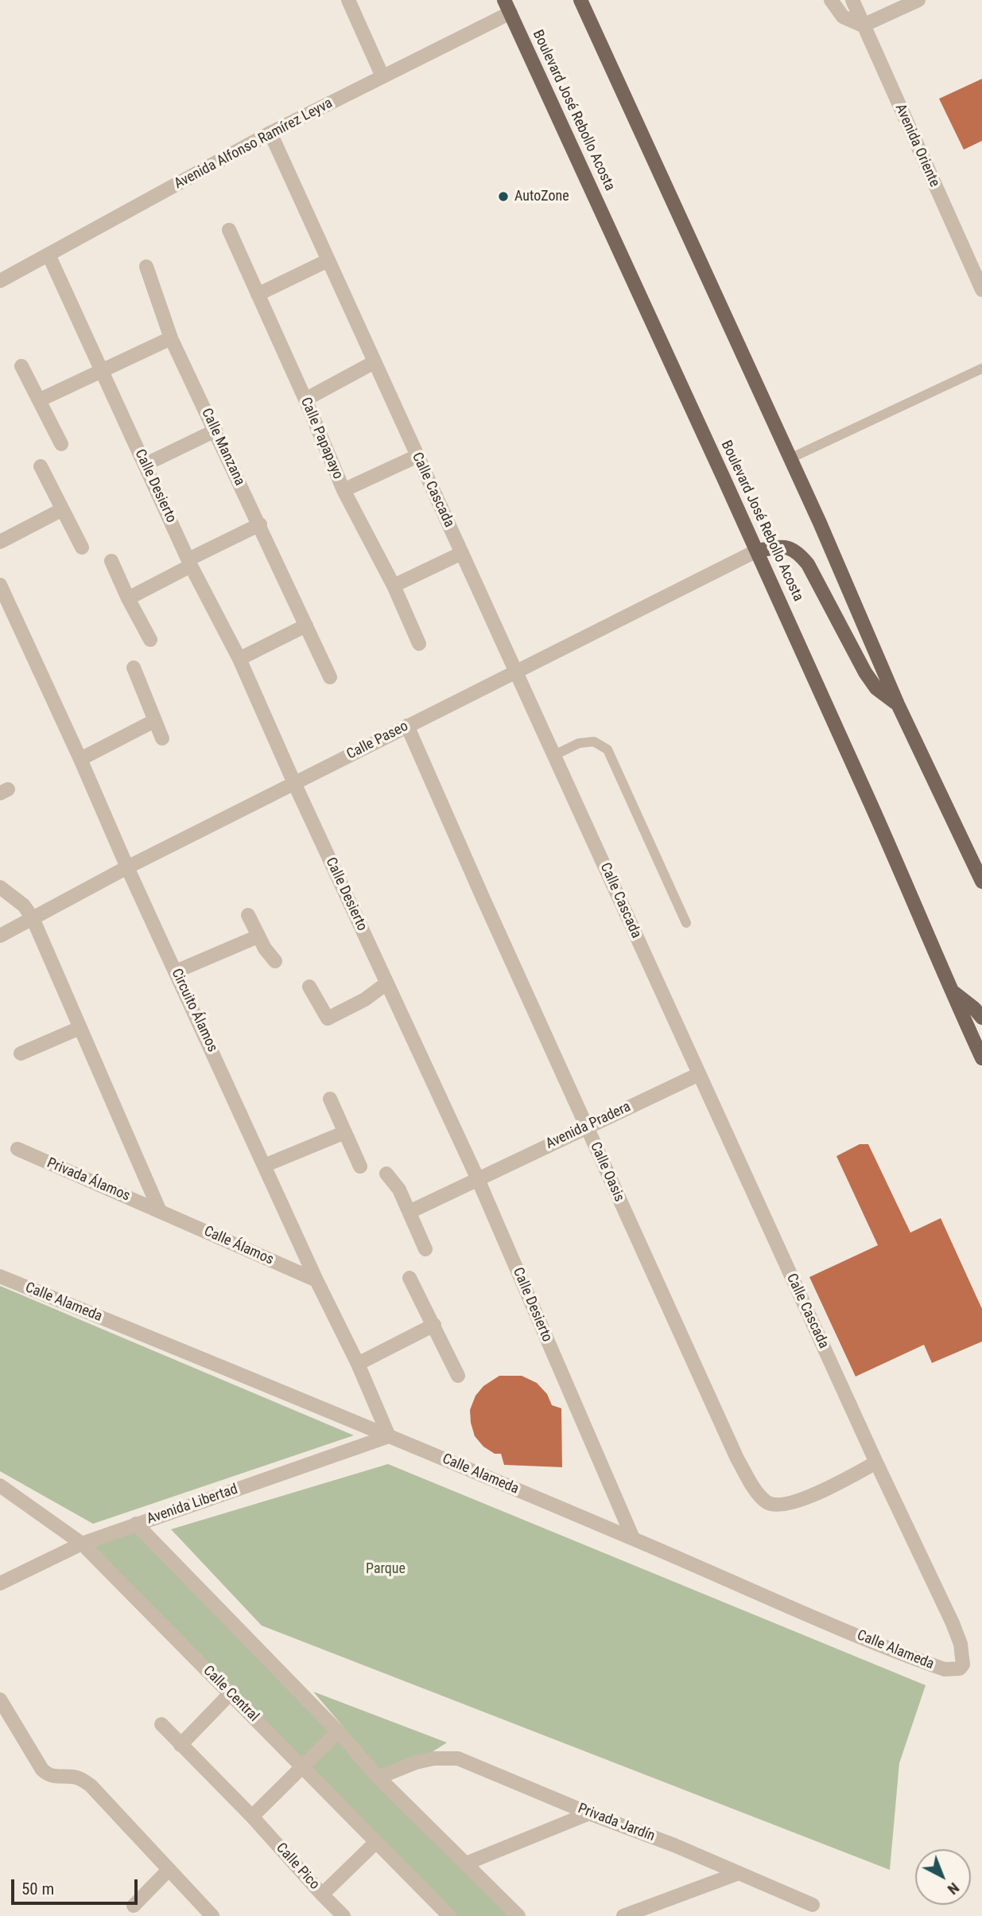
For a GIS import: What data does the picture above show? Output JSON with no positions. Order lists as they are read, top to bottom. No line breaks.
{"streets":{"main road":["Boulevard José Rebollo Acosta"],"street":["Avenida Alfonso Ramírez Leyva","Avenida Oriente","Calle Papapayo","Calle Manzana","Calle Desierto","Calle Cascada","Calle Paseo","Circuito Álamos","Avenida Pradera","Calle Oasis","Privada Álamos","Calle Álamos","Calle Alameda","Avenida Libertad","Calle Central","Privada Jardín","Calle Pico"]},"crossings":[["Boulevard José Rebollo Acosta","Avenida Alfonso Ramírez Leyva"],["Boulevard José Rebollo Acosta","Calle Paseo"],["Avenida Alfonso Ramírez Leyva","Calle Desierto"],["Avenida Alfonso Ramírez Leyva","Calle Cascada"],["Calle Desierto","Calle Paseo"],["Calle Desierto","Avenida Pradera"],["Calle Desierto","Calle Alameda"],["Calle Cascada","Calle Paseo"],["Calle Cascada","Avenida Pradera"],["Calle Cascada","Calle Oasis"],["Calle Cascada","Calle Alameda"],["Calle Paseo","Circuito Álamos"],["Calle Paseo","Calle Oasis"],["Circuito Álamos","Calle Álamos"],["Circuito Álamos","Calle Alameda"],["Circuito Álamos","Avenida Libertad"],["Avenida Pradera","Calle Oasis"],["Privada Álamos","Calle Álamos"],["Calle Alameda","Avenida Libertad"],["Avenida Libertad","Calle Central"]],"parks":["Parque"],"places":["AutoZone"],"scale_bar":"50 m","north":"bottom right"}
